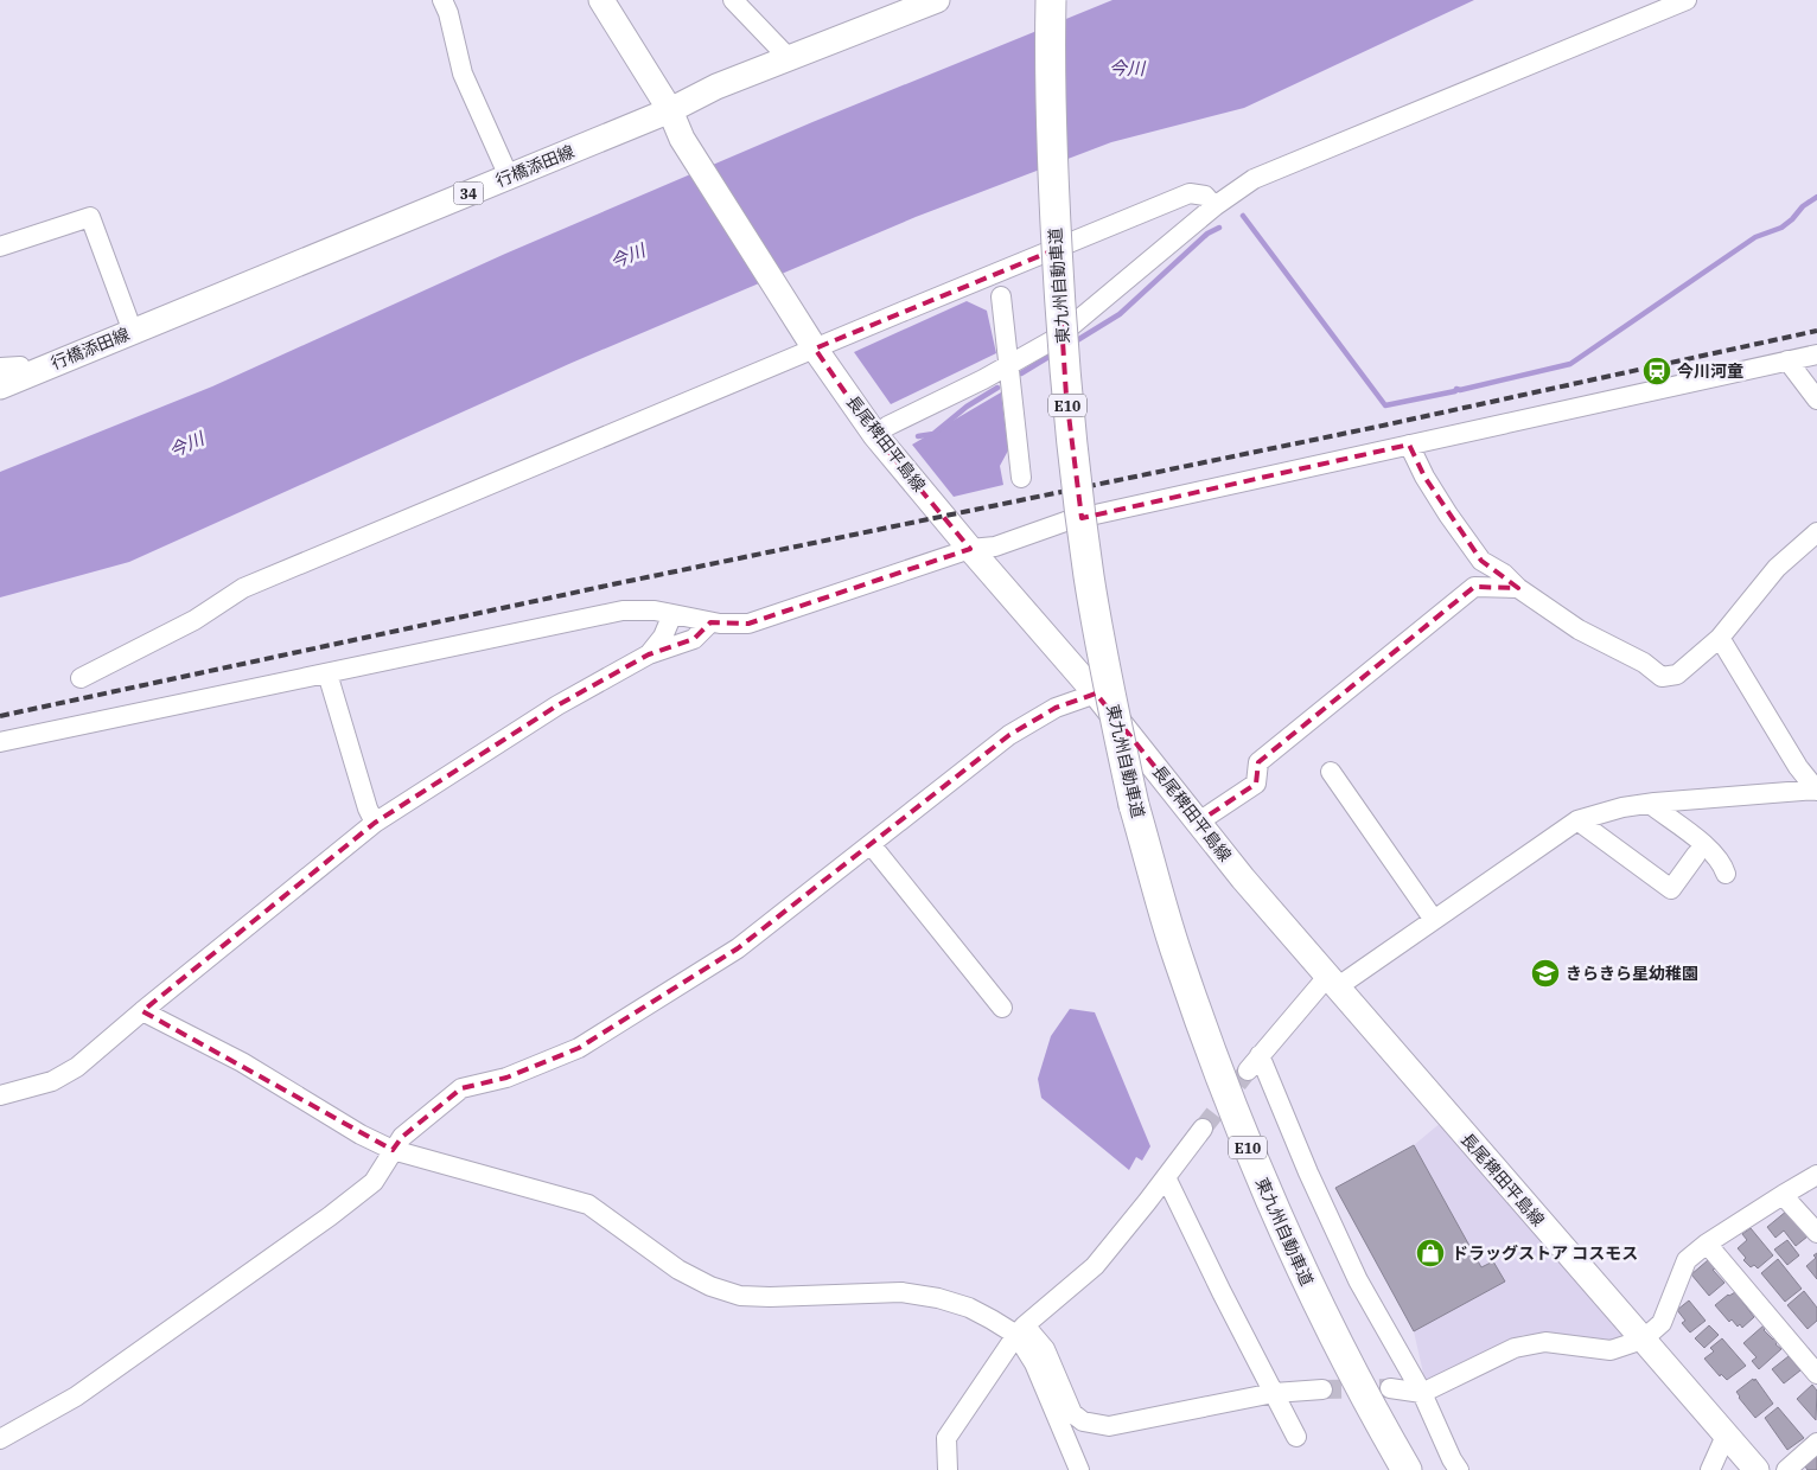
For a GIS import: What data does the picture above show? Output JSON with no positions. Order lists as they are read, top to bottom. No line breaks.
{"streets":{"highway":["東九州自動車道","E10"],"main road":["行橋添田線","34","長尾稗田平島線"]},"crossings":[["行橋添田線","長尾稗田平島線"]],"water":["今川"],"places":{"station":["今川河童"],"school or university":["きらきら星幼稚園"],"shop":["ドラッグストア コスモス"]}}
